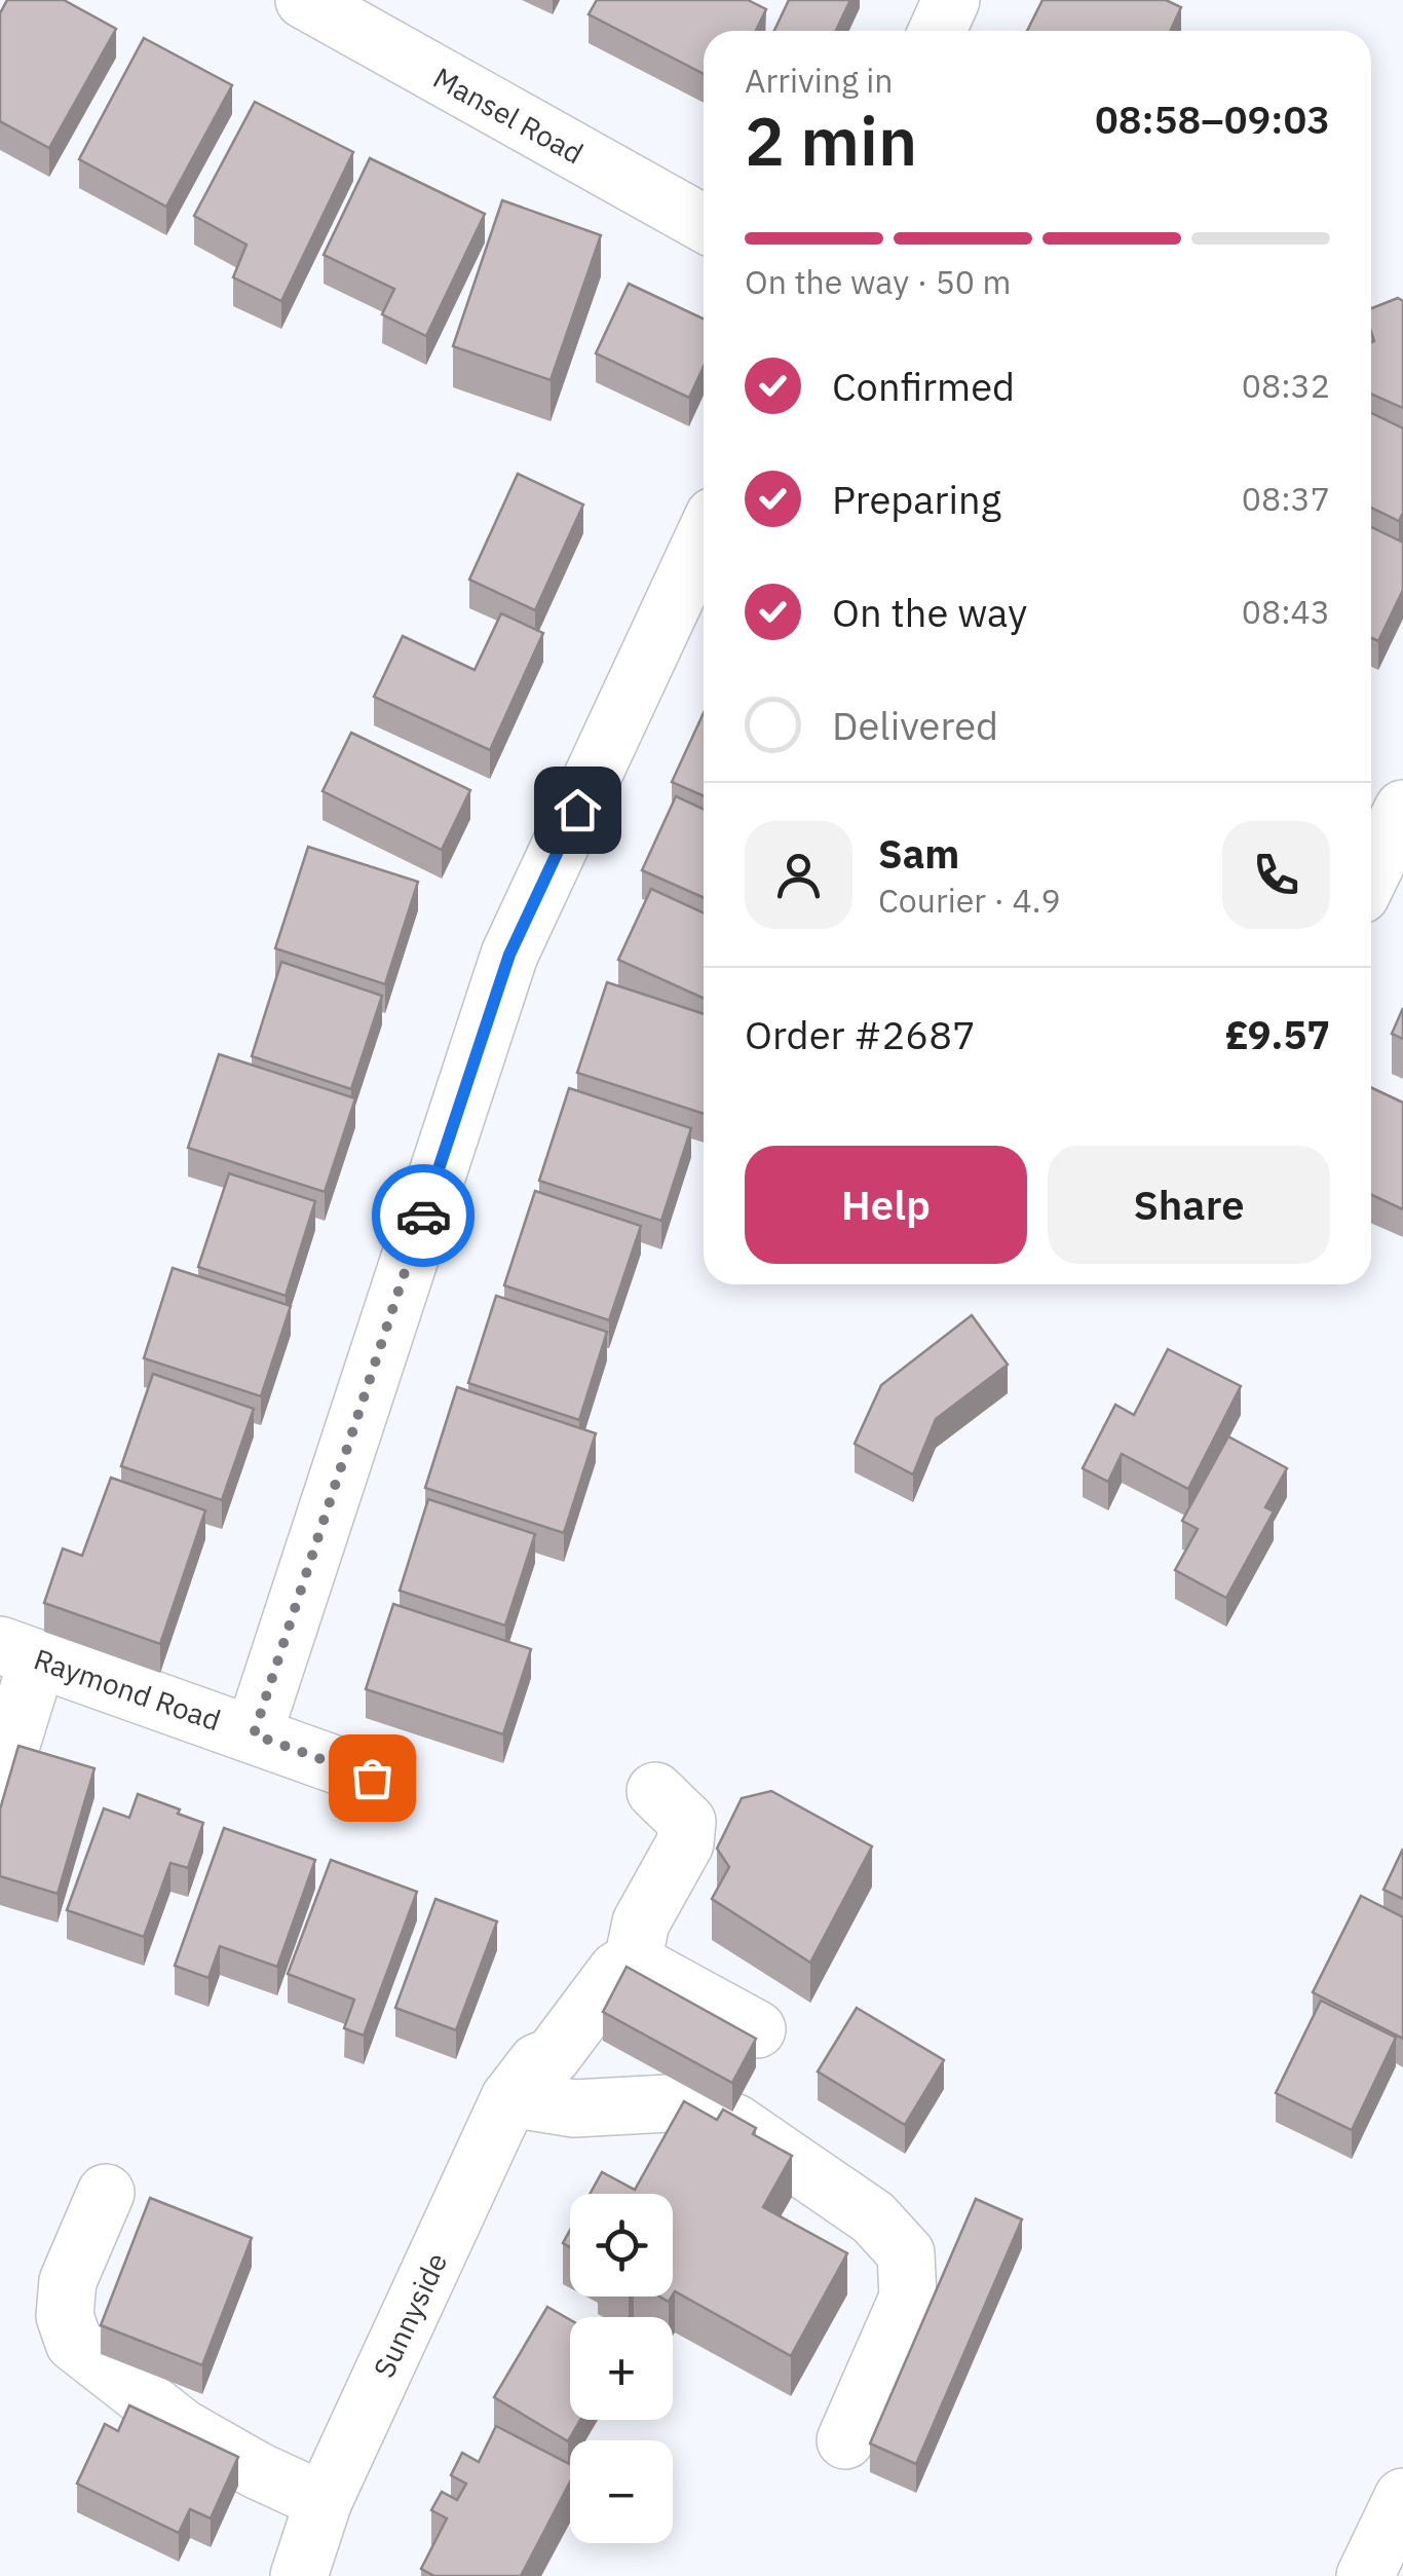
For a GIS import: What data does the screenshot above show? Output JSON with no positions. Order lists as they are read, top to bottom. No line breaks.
{"streets":{"street":["Mansel Road","Raymond Road","Sunnyside"]},"page":{"heading":["2 min","Arriving in","08:58–09:03"],"panel":["Sam","Courier · 4.9","Order #2687","£9.57"],"bar":"On the way · 50 m","list":[["Confirmed","08:32"],["Preparing","08:37"],["On the way","08:43"],"Delivered"],"buttons":["Help","Share"],"map_buttons":["+","−"]}}
